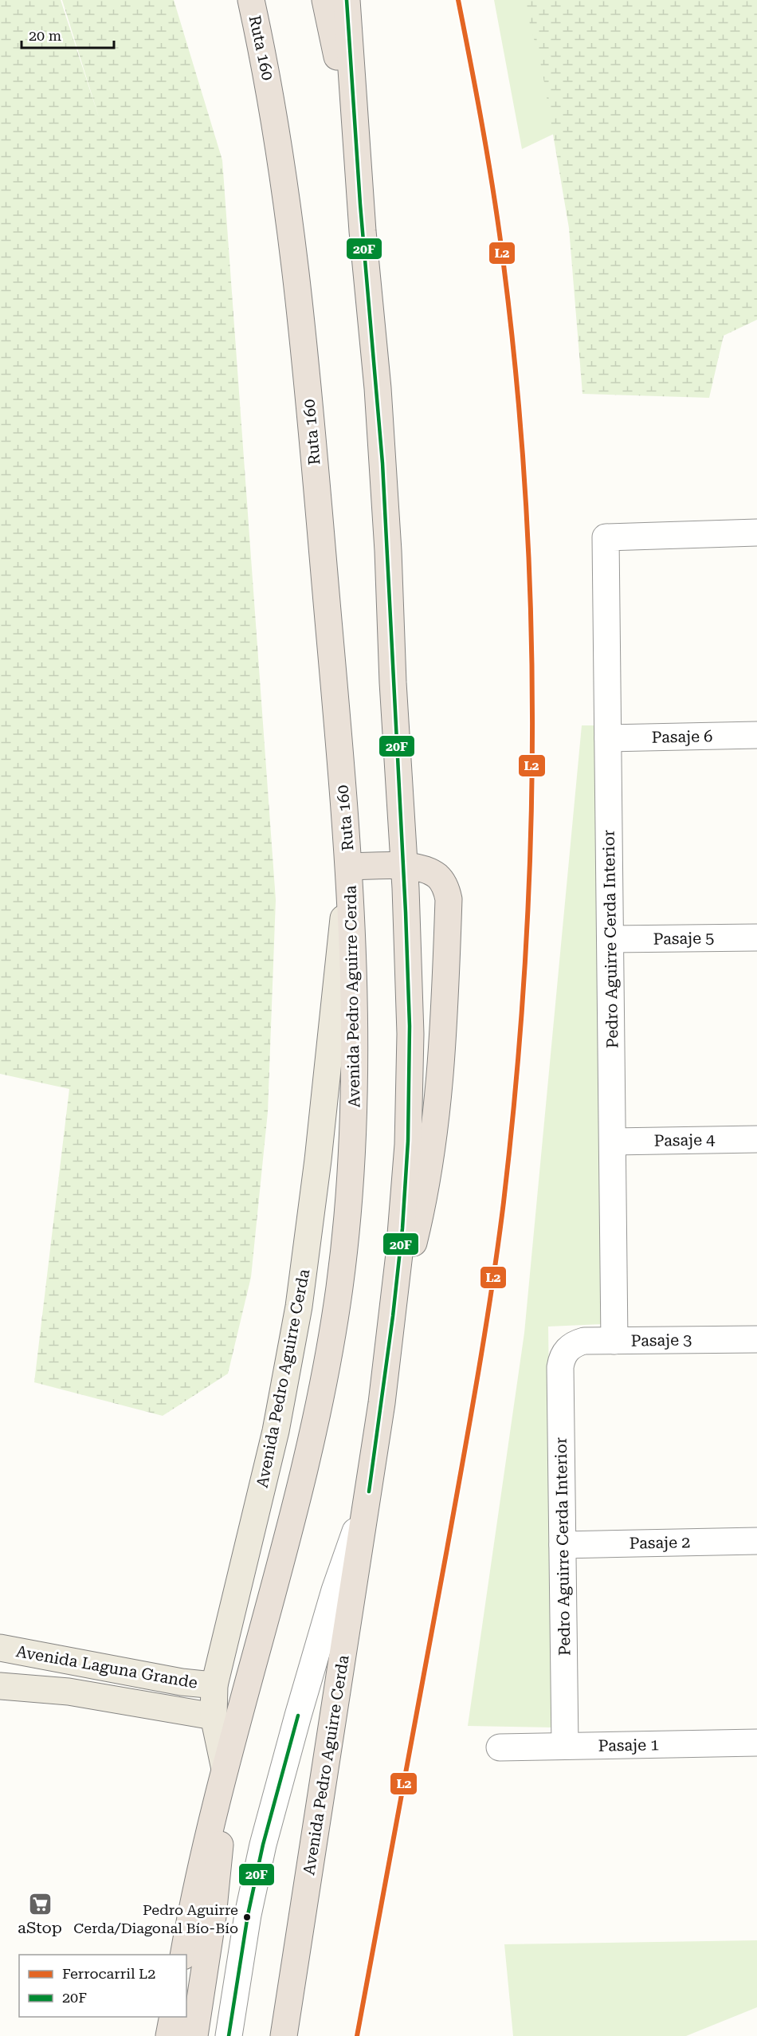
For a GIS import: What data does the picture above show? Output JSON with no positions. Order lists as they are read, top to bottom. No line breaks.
{"streets":{"highway":["Ruta 160","Avenida Pedro Aguirre Cerda"],"main road":["Avenida Laguna Grande"],"street":["Pasaje 6","Pasaje 5","Pedro Aguirre Cerda Interior","Pasaje 4","Pasaje 3","Pasaje 2","Pasaje 1"]},"crossings":[["Ruta 160","Avenida Pedro Aguirre Cerda"],["Pasaje 6","Pedro Aguirre Cerda Interior"],["Pasaje 5","Pedro Aguirre Cerda Interior"],["Pedro Aguirre Cerda Interior","Pasaje 4"],["Pedro Aguirre Cerda Interior","Pasaje 3"],["Pedro Aguirre Cerda Interior","Pasaje 2"],["Pedro Aguirre Cerda Interior","Pasaje 1"],["Avenida Pedro Aguirre Cerda","Avenida Laguna Grande"]],"places":{"supermarket":["aStop"],"other":["Pedro Aguirre Cerda/Diagonal Bío-Bío"]},"lines":["rail line L2","transit line 20F"],"legend":["Ferrocarril L2","20F"],"scale_bar":"20 m"}
